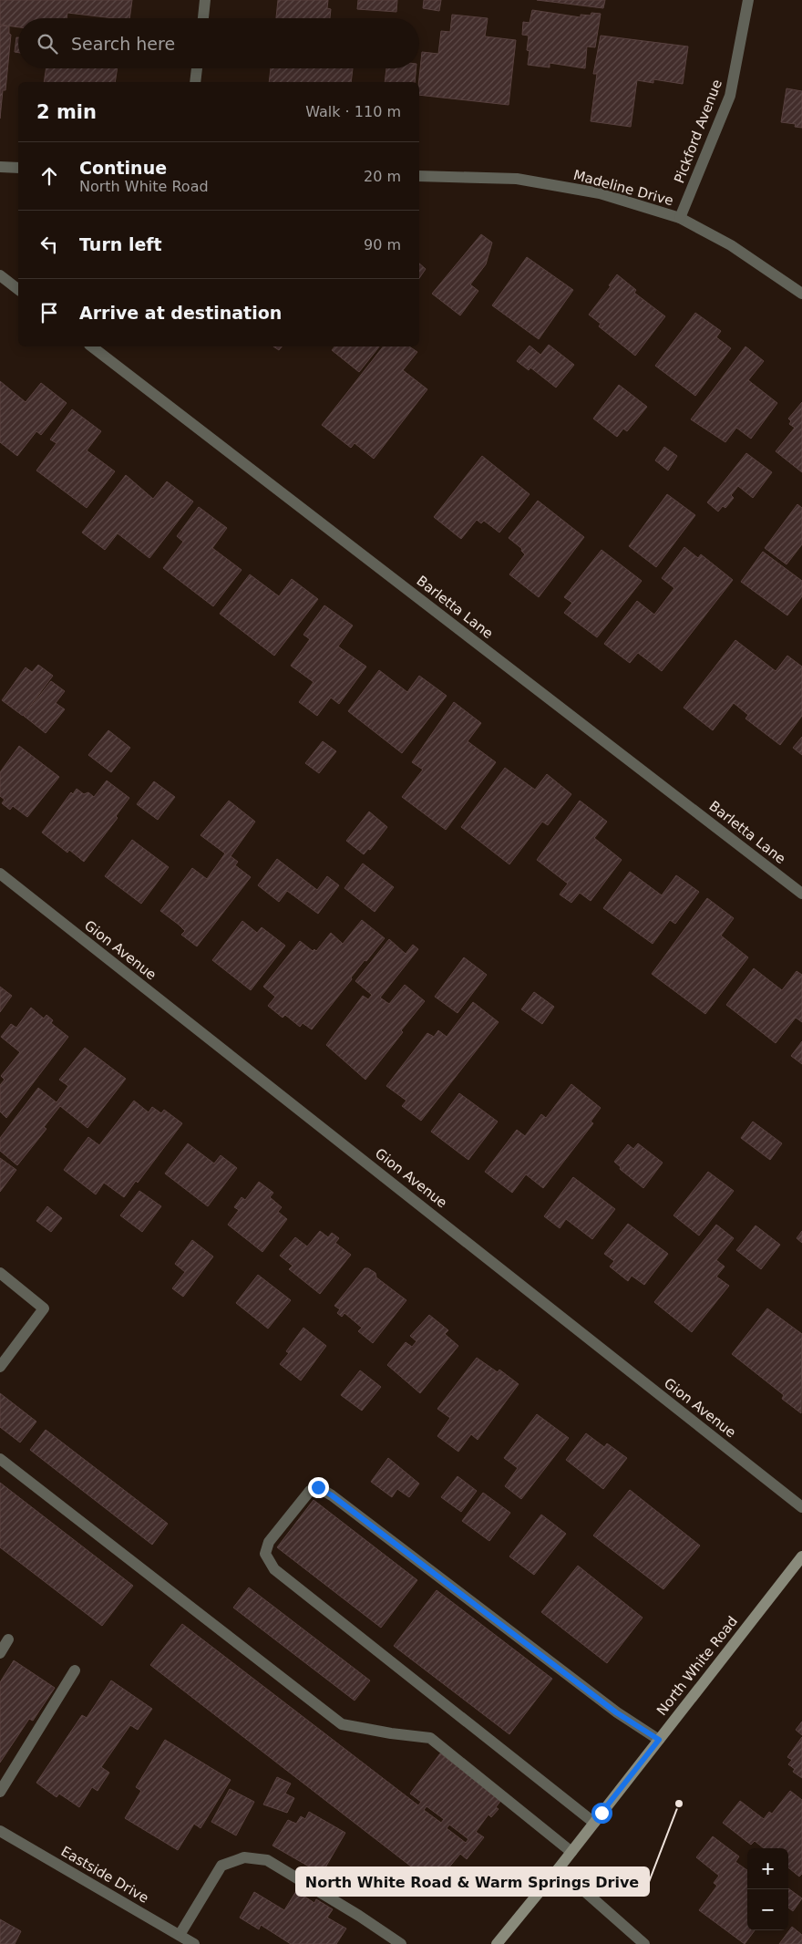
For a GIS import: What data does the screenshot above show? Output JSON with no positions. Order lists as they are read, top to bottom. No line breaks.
{"streets":{"main road":["North White Road"],"street":["Pickford Avenue","Madeline Drive","Barletta Lane","Gion Avenue","Eastside Drive"]},"crossings":[["Pickford Avenue","Madeline Drive"]],"places":["North White Road & Warm Springs Drive"],"page":{"search":"Search here","heading":["2 min","Walk · 110 m"],"list":[["Continue","North White Road","20 m"],["Turn left","90 m"],"Arrive at destination"],"map_buttons":["+","−"]}}
